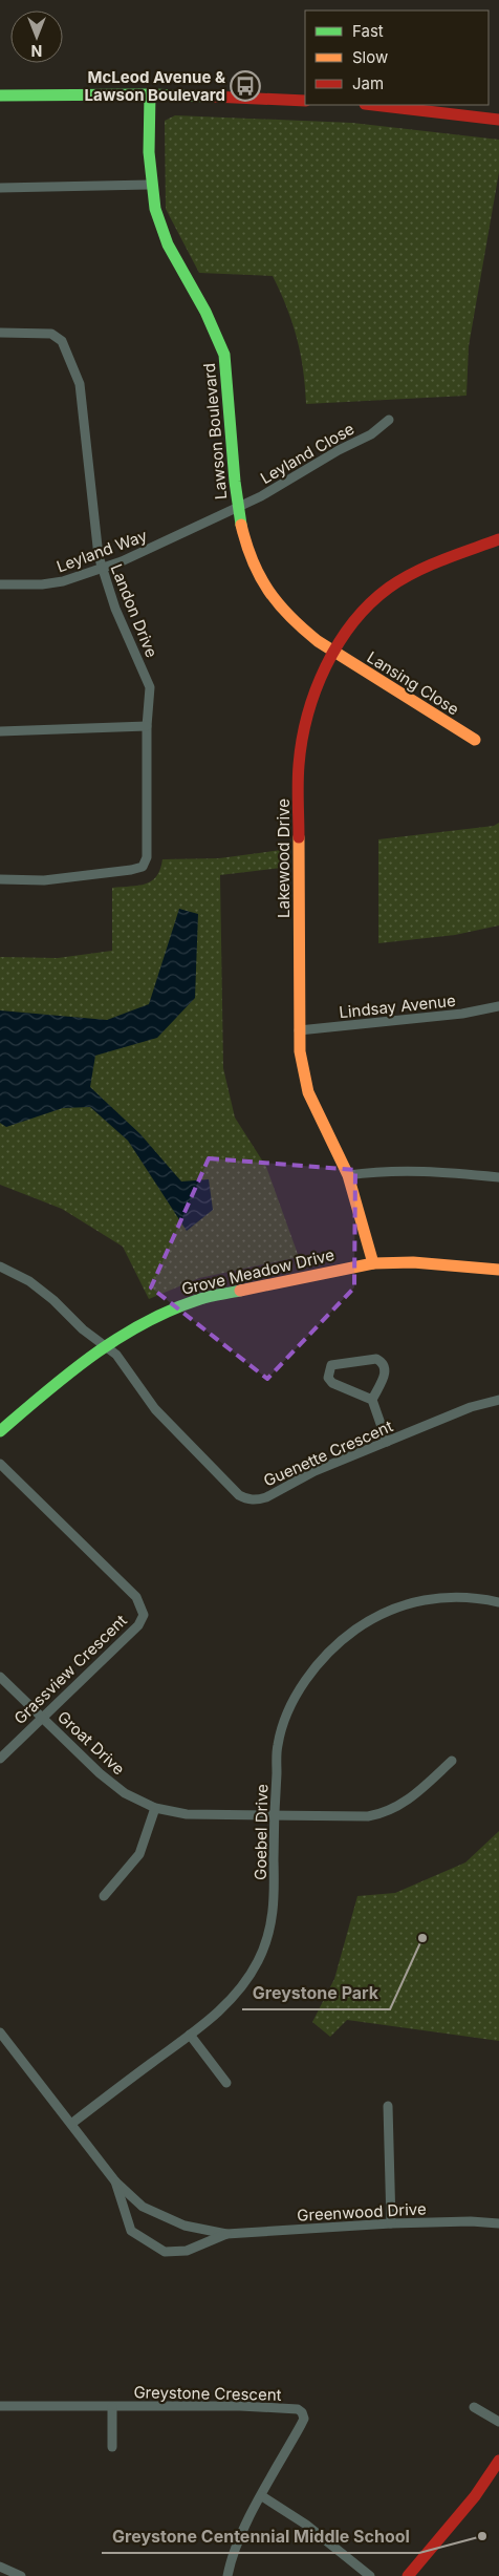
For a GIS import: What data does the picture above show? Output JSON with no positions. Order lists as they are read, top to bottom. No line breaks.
{"streets":{"street":["Lawson Boulevard","Leyland Close","Leyland Way","Landon Drive","Lansing Close","Lakewood Drive","Lindsay Avenue","Grove Meadow Drive","Guenette Crescent","Grassview Crescent","Groat Drive","Goebel Drive","Greenwood Drive","Greystone Crescent"]},"crossings":[["Lawson Boulevard","Leyland Close"],["Lawson Boulevard","Leyland Way"],["Lawson Boulevard","Lansing Close"],["Lawson Boulevard","Lakewood Drive"],["Leyland Close","Leyland Way"],["Leyland Way","Landon Drive"],["Lansing Close","Lakewood Drive"],["Lakewood Drive","Lindsay Avenue"],["Lakewood Drive","Grove Meadow Drive"],["Grove Meadow Drive","Guenette Crescent"],["Grassview Crescent","Groat Drive"],["Groat Drive","Goebel Drive"],["Goebel Drive","Greenwood Drive"]],"places":{"bus stop":["McLeod Avenue & Lawson Boulevard"],"other":["Greystone Park","Greystone Centennial Middle School"]},"legend":["Fast","Slow","Jam"],"north":"bottom"}
